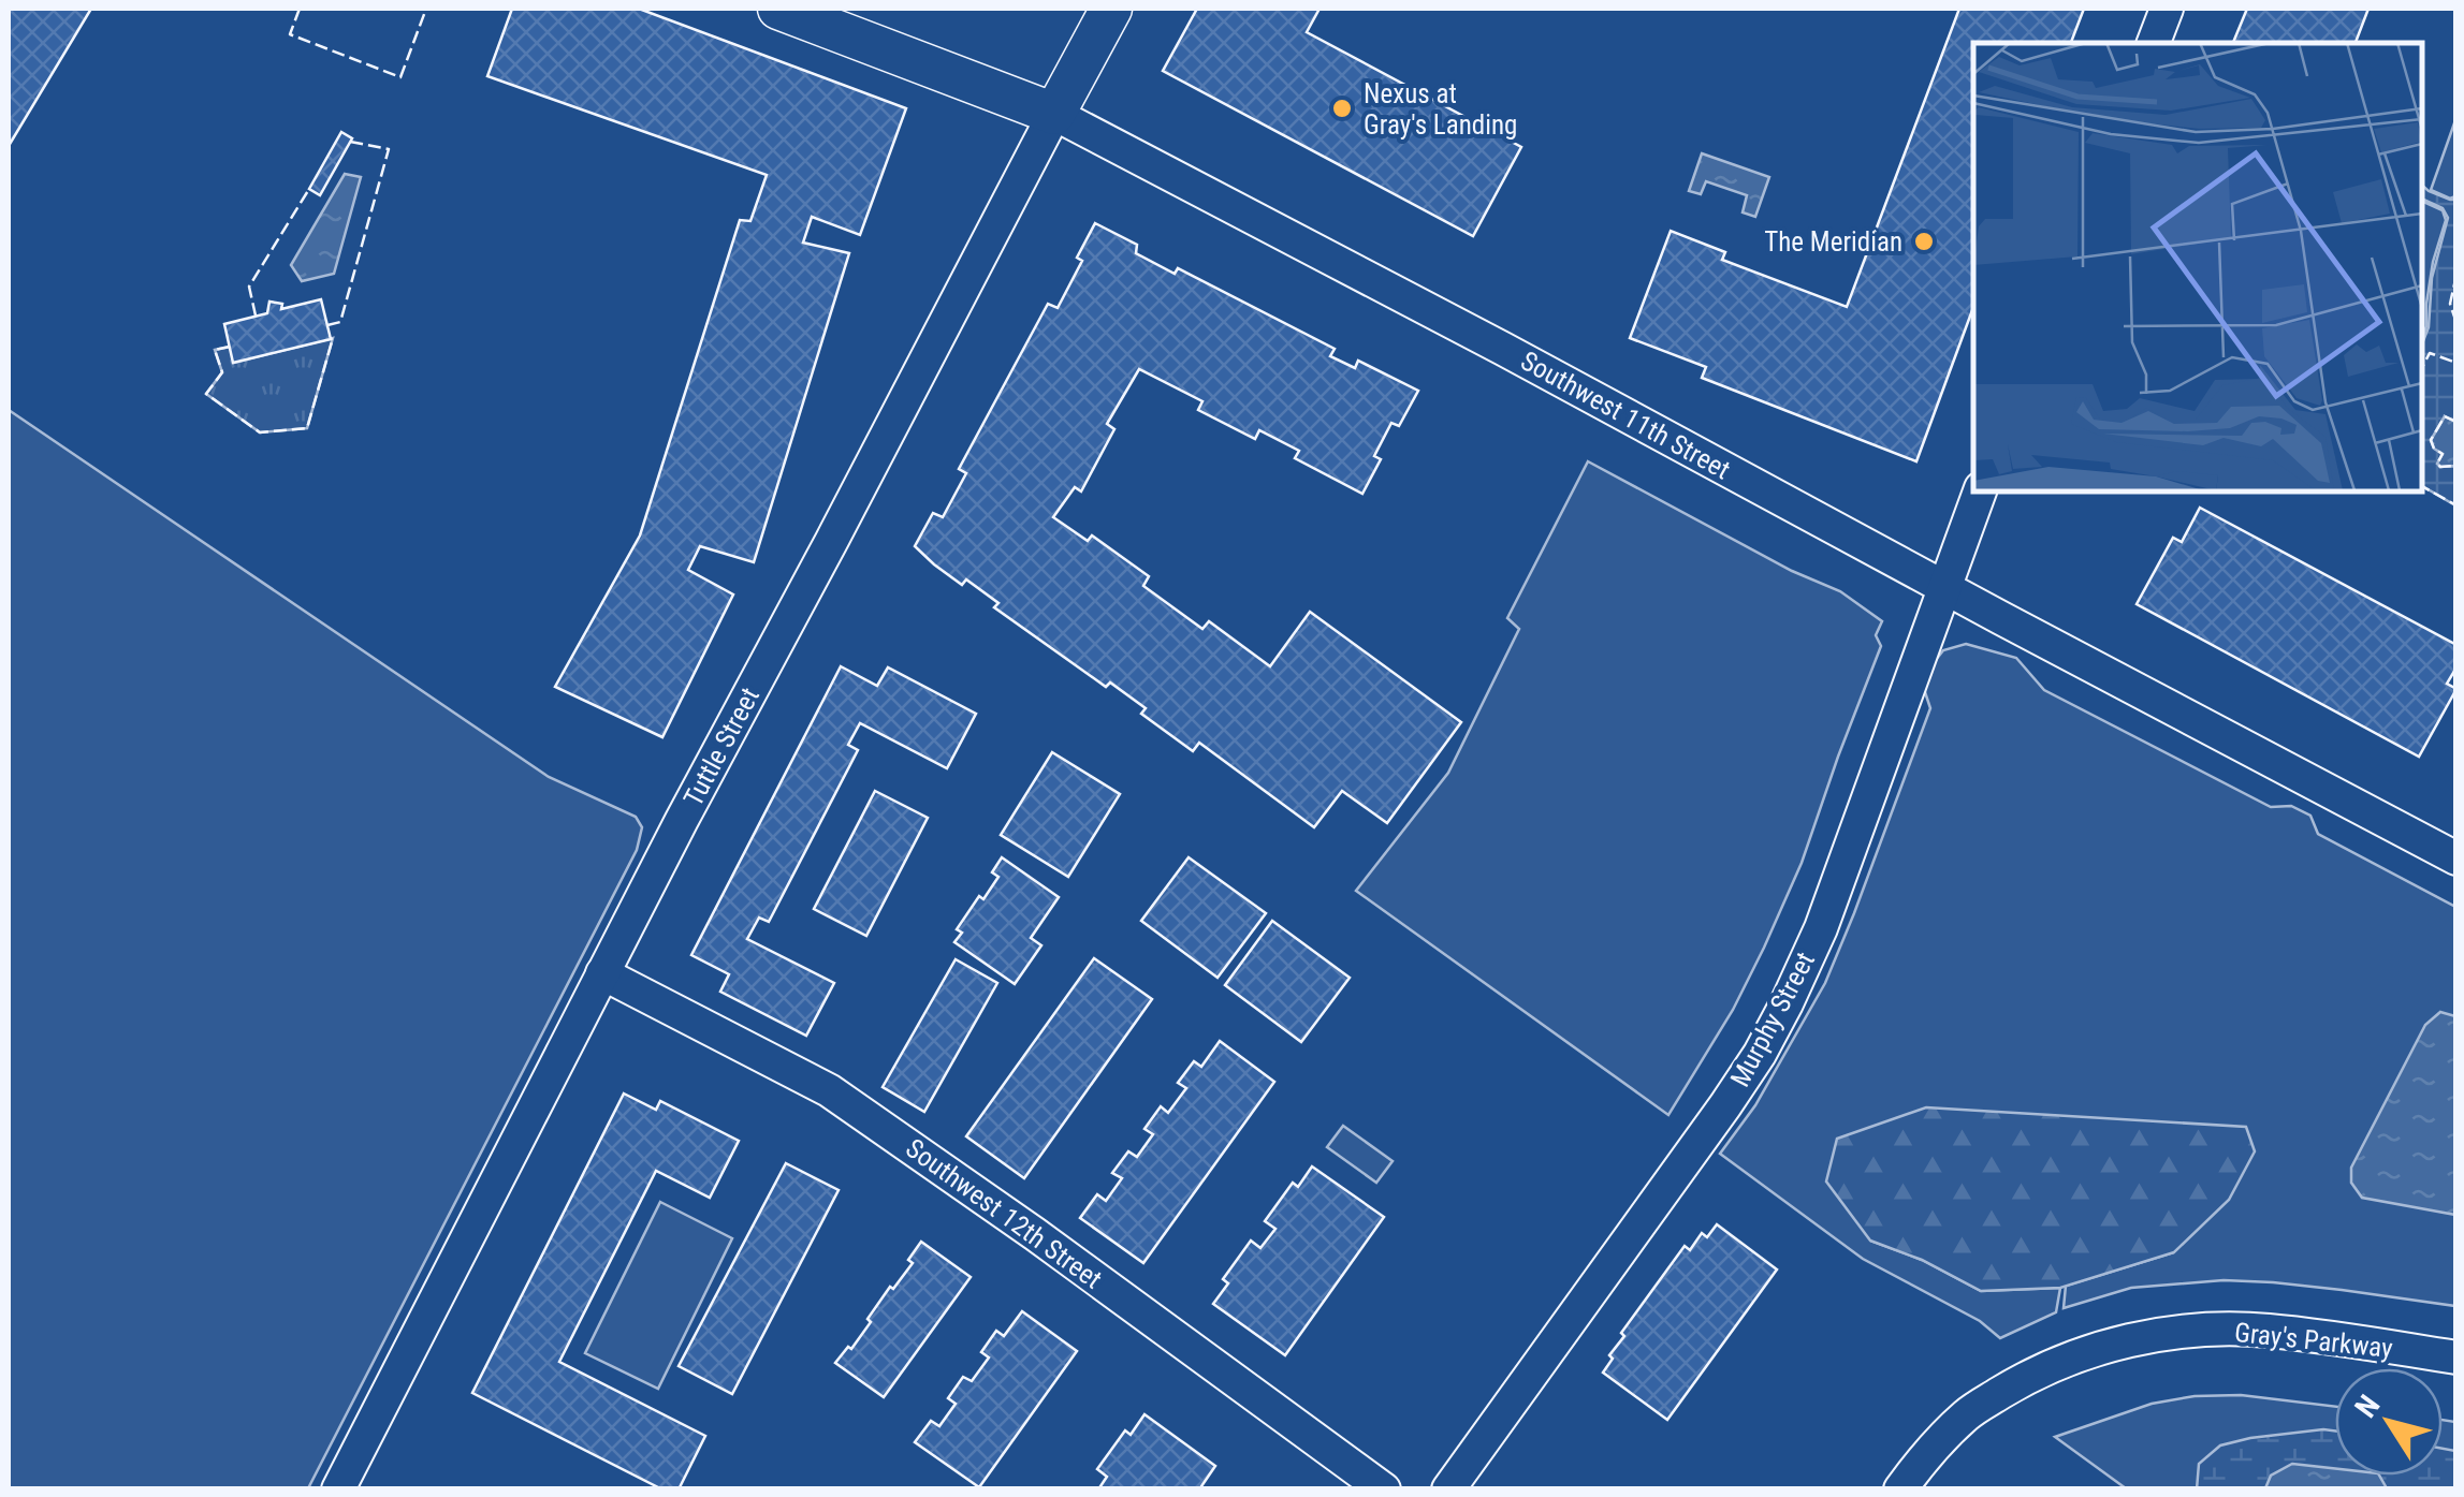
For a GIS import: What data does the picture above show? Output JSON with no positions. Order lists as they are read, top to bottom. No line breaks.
{"streets":{"street":["Southwest 11th Street","Tuttle Street","Murphy Street","Southwest 12th Street","Gray's Parkway"]},"crossings":[["Southwest 11th Street","Tuttle Street"],["Southwest 11th Street","Murphy Street"],["Tuttle Street","Southwest 12th Street"]],"places":["Nexus at Gray's Landing","The Meridian"],"north":"top left"}
